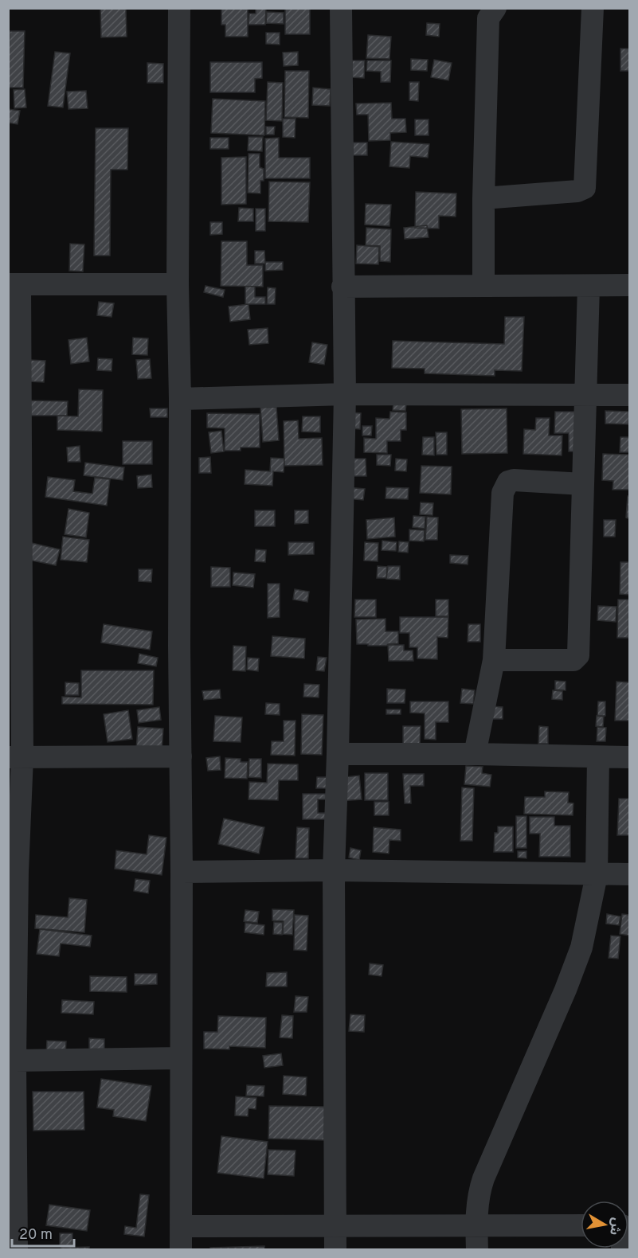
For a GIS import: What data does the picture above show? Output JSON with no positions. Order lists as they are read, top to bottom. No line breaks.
{"scale_bar":"20 m","north":"right"}
